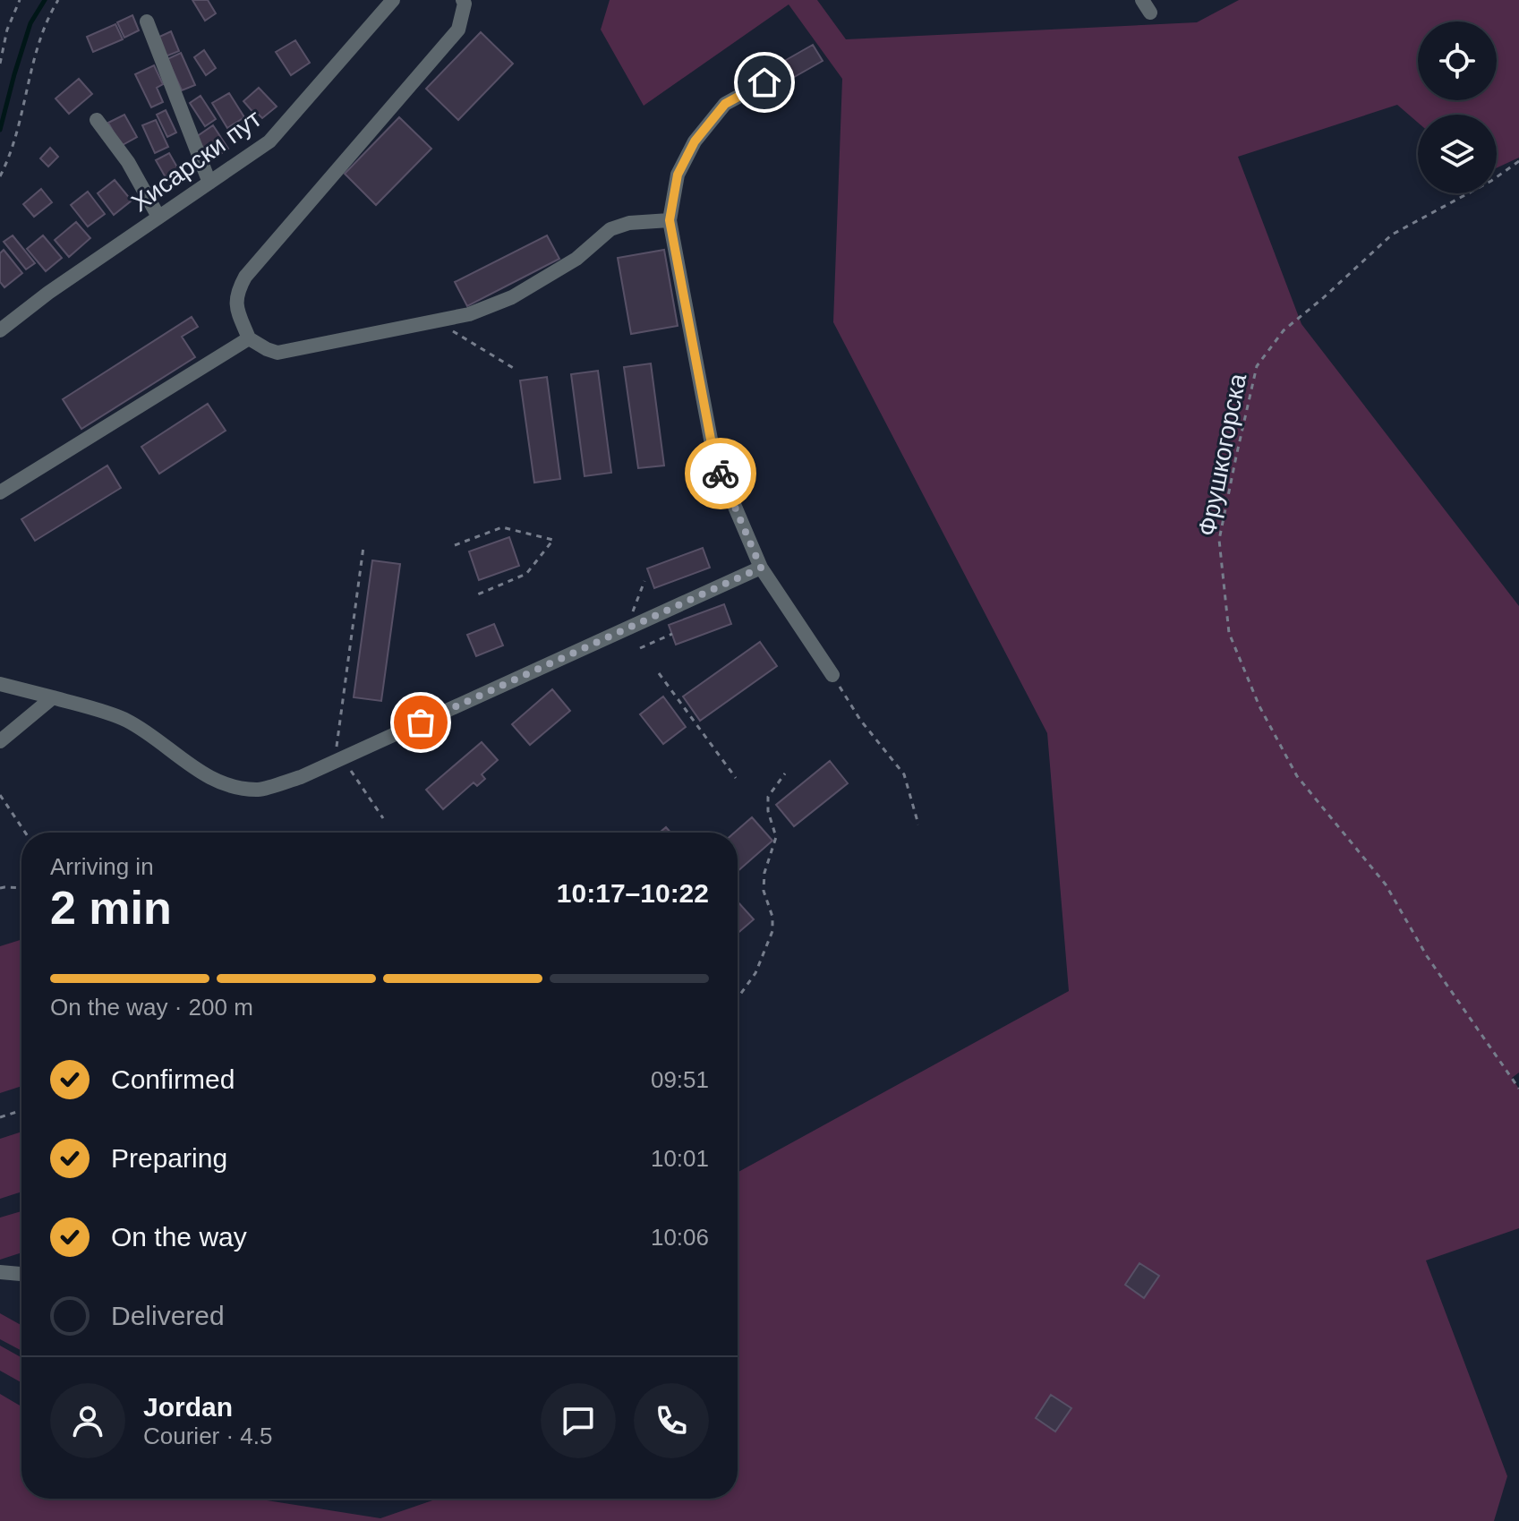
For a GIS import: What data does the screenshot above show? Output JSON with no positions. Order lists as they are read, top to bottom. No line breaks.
{"streets":{"street":["Хисарски пут"],"path":["Фрушкогорска"]},"page":{"heading":["2 min","Arriving in","10:17–10:22"],"panel":["Jordan","Courier · 4.5"],"bar":"On the way · 200 m","list":[["Confirmed","09:51"],["Preparing","10:01"],["On the way","10:06"],"Delivered"]}}
